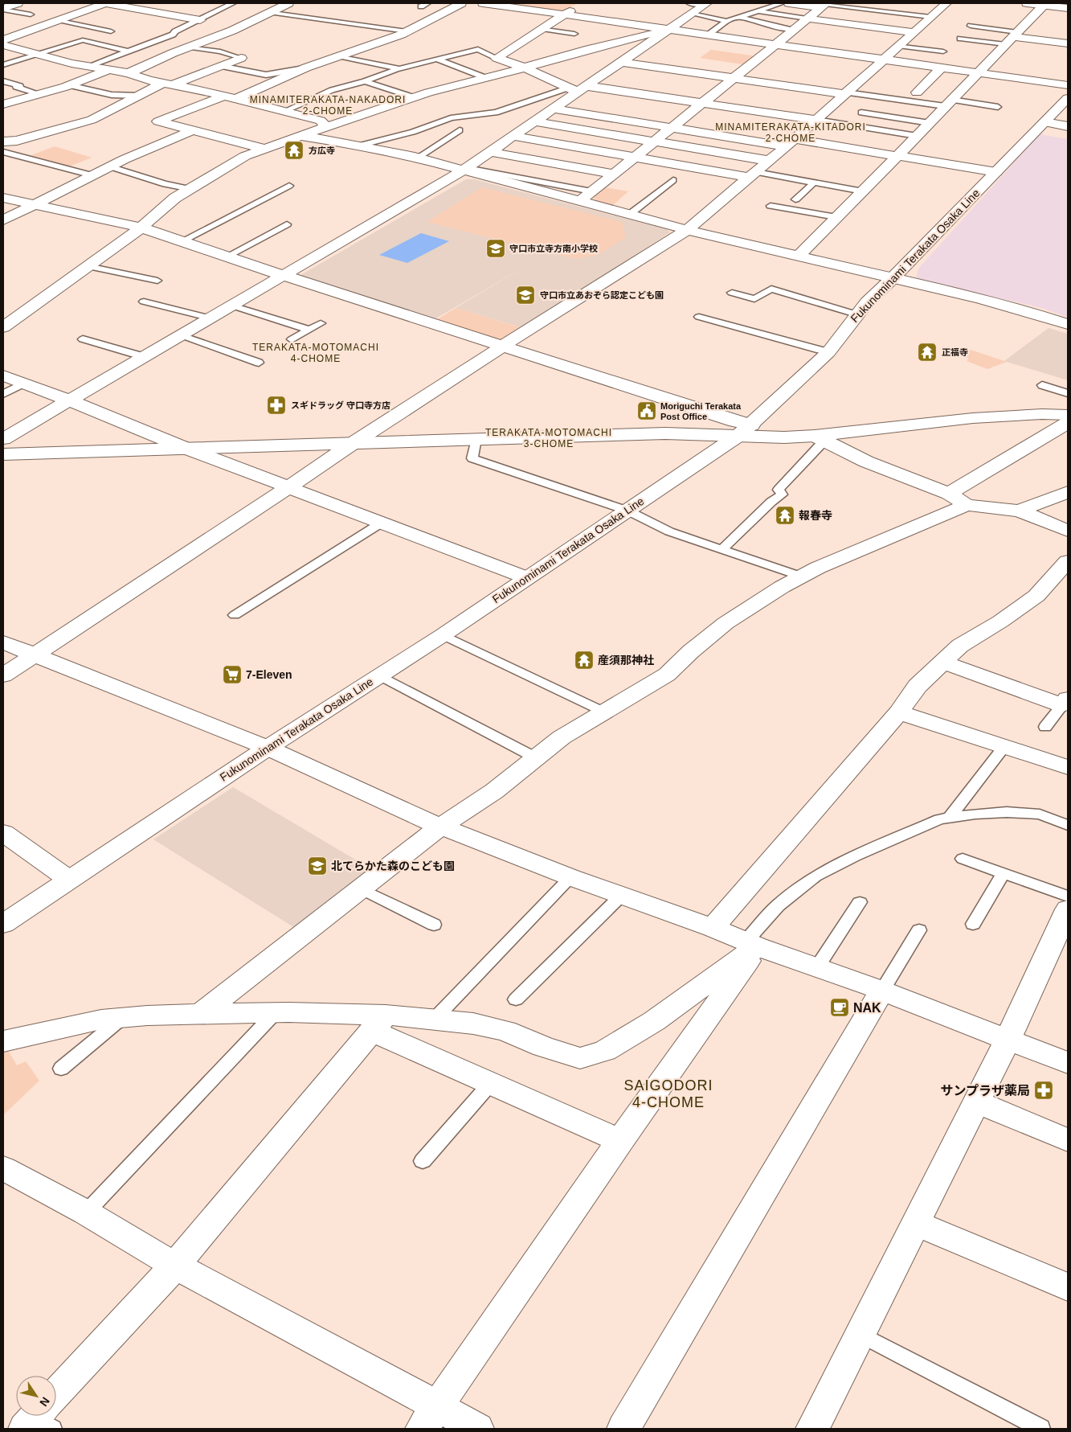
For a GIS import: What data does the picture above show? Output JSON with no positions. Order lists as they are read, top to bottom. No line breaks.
{"streets":{"street":["Fukunominami Terakata Osaka Line"]},"districts":["MINAMITERAKATA-NAKADORI 2-CHOME","MINAMITERAKATA-KITADORI 2-CHOME","TERAKATA-MOTOMACHI 4-CHOME","TERAKATA-MOTOMACHI 3-CHOME","SAIGODORI 4-CHOME"],"places":{"temple":["方広寺","正福寺","報春寺","産須那神社"],"school or university":["守口市立寺方南小学校","守口市立あおぞら認定こども園","北てらかた森のこども園"],"pharmacy":["スギドラッグ 守口寺方店","サンプラザ薬局"],"public building":["Moriguchi Terakata Post Office"],"supermarket":["7-Eleven"],"cafe":["NAK"]},"north":"bottom right"}
